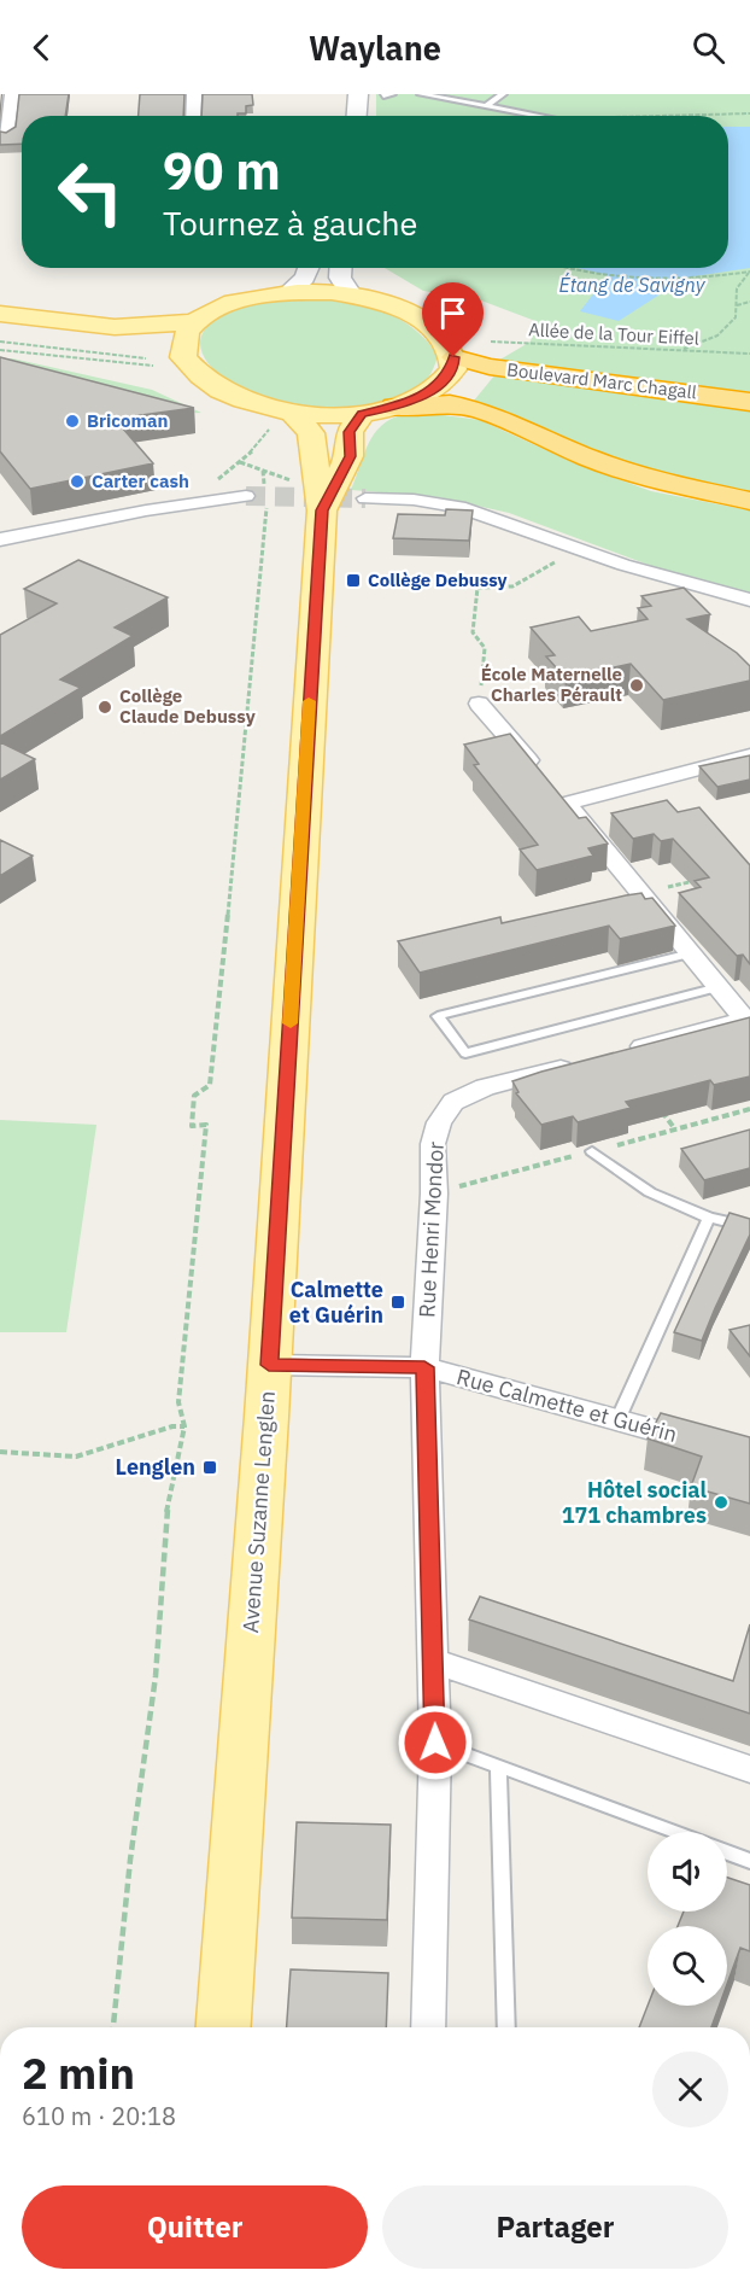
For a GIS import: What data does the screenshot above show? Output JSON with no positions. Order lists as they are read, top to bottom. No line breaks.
{"streets":{"highway":["Boulevard Marc Chagall"],"main road":["Avenue Suzanne Lenglen"],"street":["Rue Henri Mondor","Rue Calmette et Guérin"],"path":["Allée de la Tour Eiffel"]},"crossings":[["Allée de la Tour Eiffel","Boulevard Marc Chagall"],["Rue Henri Mondor","Rue Calmette et Guérin"],["Rue Calmette et Guérin","Avenue Suzanne Lenglen"]],"water":["Étang de Savigny"],"places":{"other":["Bricoman","Carter cash","École Maternelle Charles Pérault","Collège Claude Debussy","Hôtel social 171 chambres"],"transit":["Collège Debussy","Calmette et Guérin","Lenglen"]},"page":{"header":"Waylane","turn":["90 m","Tournez à gauche"],"heading":["2 min","610 m · 20:18"],"buttons":["Quitter","Partager"]}}
